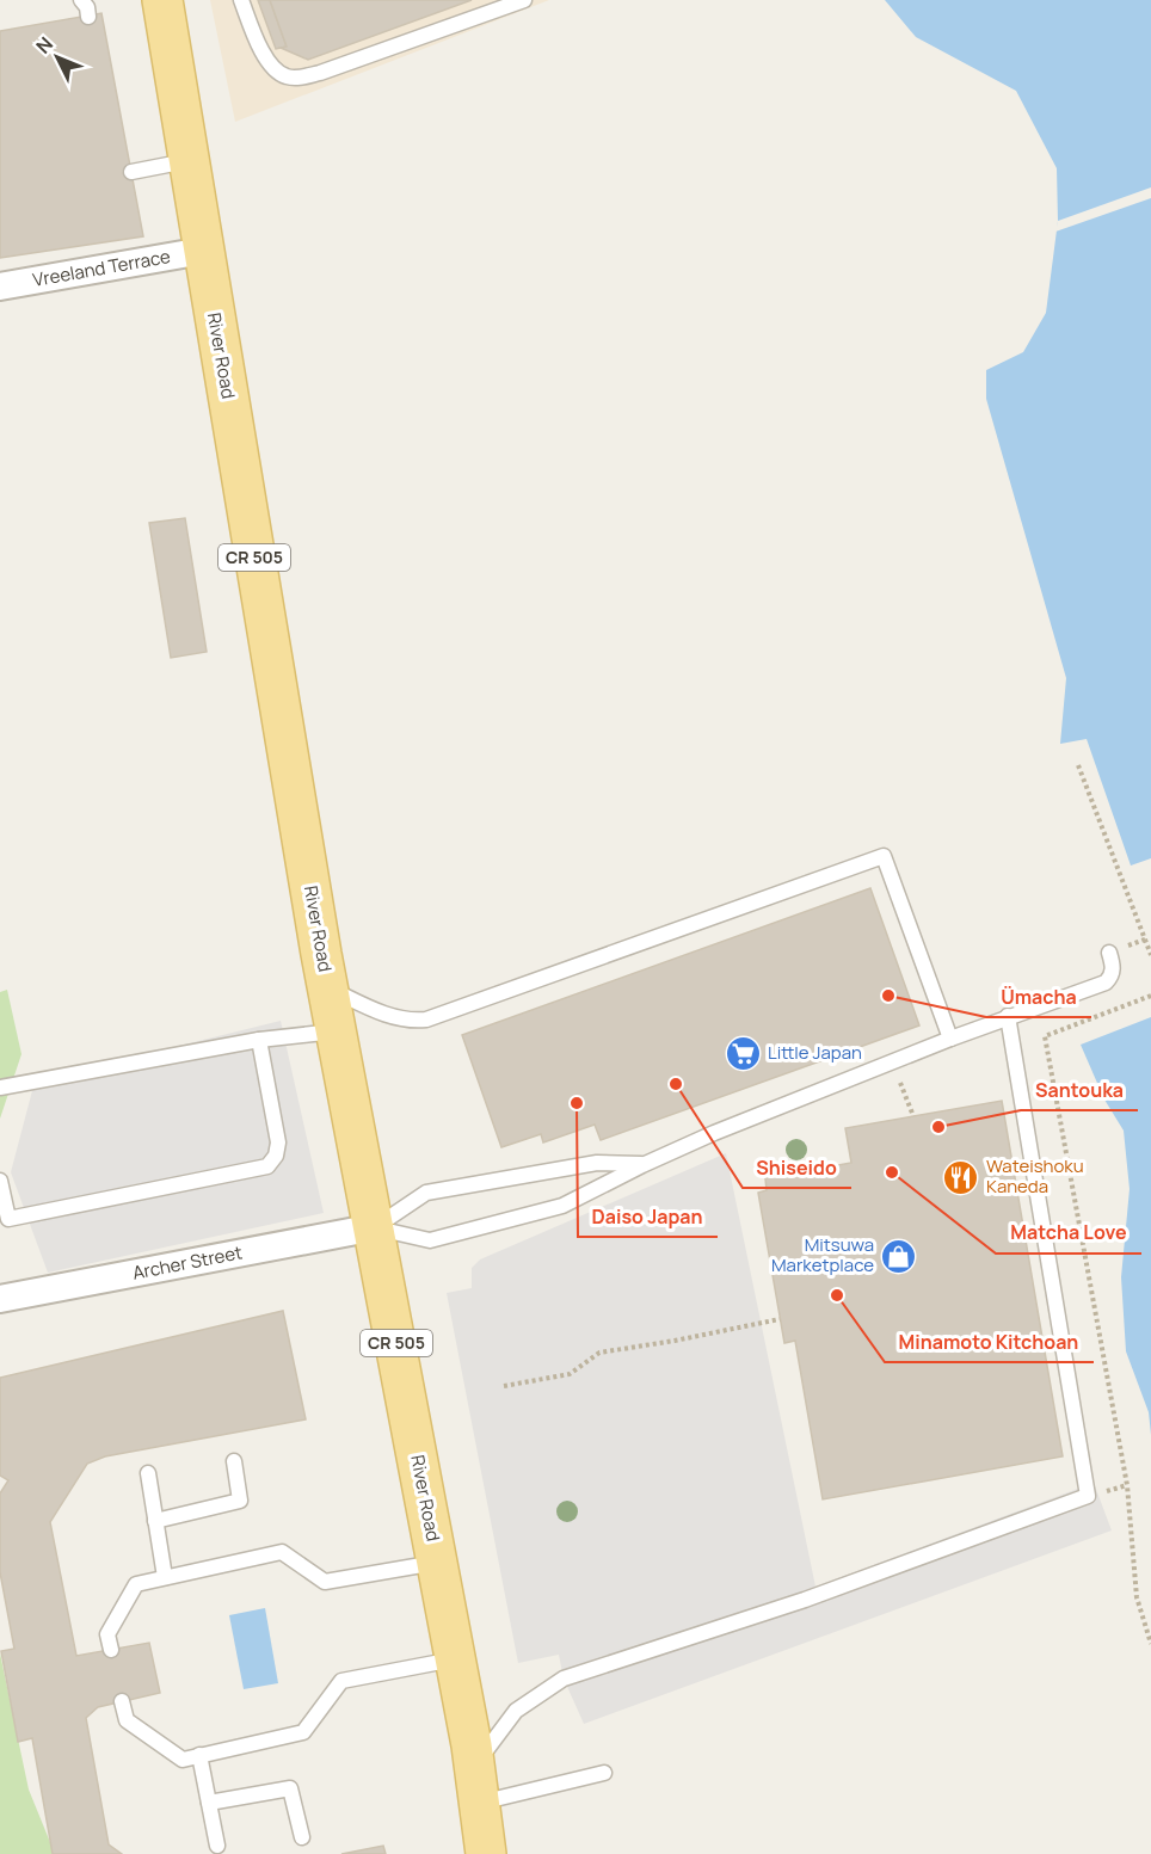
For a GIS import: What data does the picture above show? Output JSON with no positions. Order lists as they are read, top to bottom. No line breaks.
{"streets":{"main road":["River Road","CR 505"],"street":["Vreeland Terrace","Archer Street"]},"crossings":[["Vreeland Terrace","River Road"],["River Road","Archer Street"]],"places":{"other":["Ümacha","Shiseido","Daiso Japan","Santouka","Matcha Love","Minamoto Kitchoan"],"supermarket":["Little Japan"],"restaurant":["Wateishoku Kaneda"],"shop":["Mitsuwa Marketplace"]},"north":"top left"}
